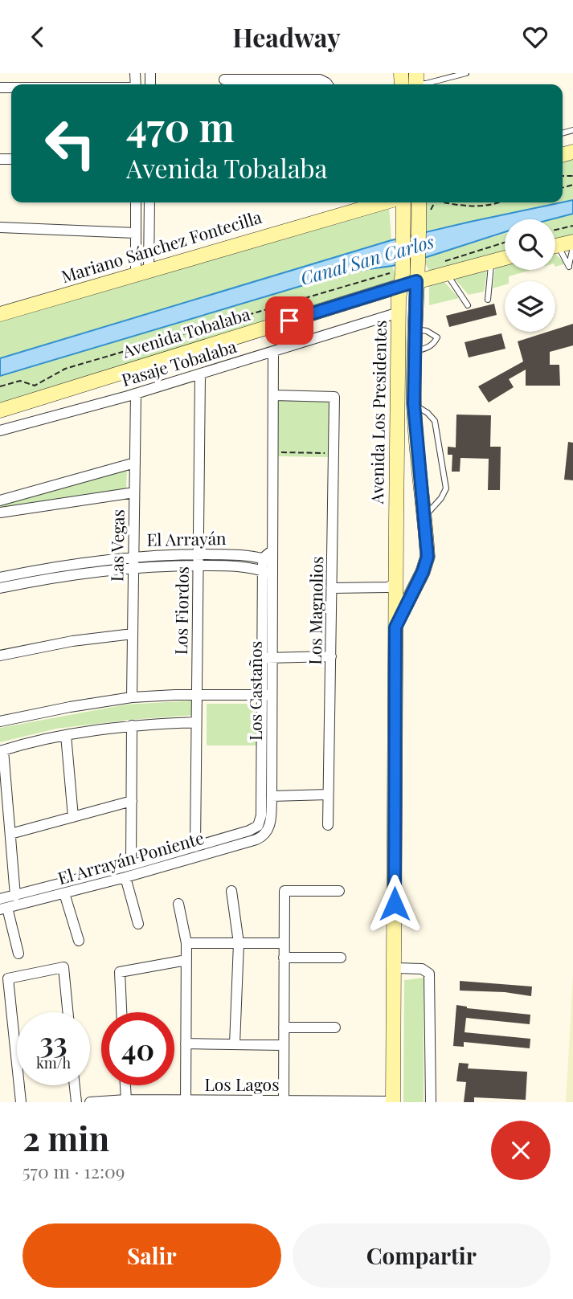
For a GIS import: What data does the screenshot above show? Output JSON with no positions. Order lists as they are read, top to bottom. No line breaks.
{"streets":{"street":["Mariano Sánchez Fontecilla","Avenida Tobalaba","Pasaje Tobalaba","Avenida Los Presidentes","El Arrayán","Las Vegas","Los Fiordos","Los Magnolios","Los Castaños","El Arrayán Poniente","Los Lagos"]},"crossings":[["Avenida Tobalaba","Avenida Los Presidentes"],["Pasaje Tobalaba","Avenida Los Presidentes"],["Pasaje Tobalaba","Las Vegas"],["Pasaje Tobalaba","Los Fiordos"],["Pasaje Tobalaba","Los Castaños"],["Avenida Los Presidentes","Los Lagos"],["El Arrayán","Las Vegas"],["El Arrayán","Los Fiordos"],["El Arrayán","Los Castaños"],["Los Fiordos","El Arrayán Poniente"],["Los Magnolios","Los Castaños"],["Los Castaños","El Arrayán Poniente"]],"water":["Canal San Carlos"],"page":{"header":"Headway","turn":["470 m","Avenida Tobalaba"],"speed":"33 km/h","limit":"40","heading":["2 min","570 m · 12:09"],"buttons":["Salir","Compartir"]}}
